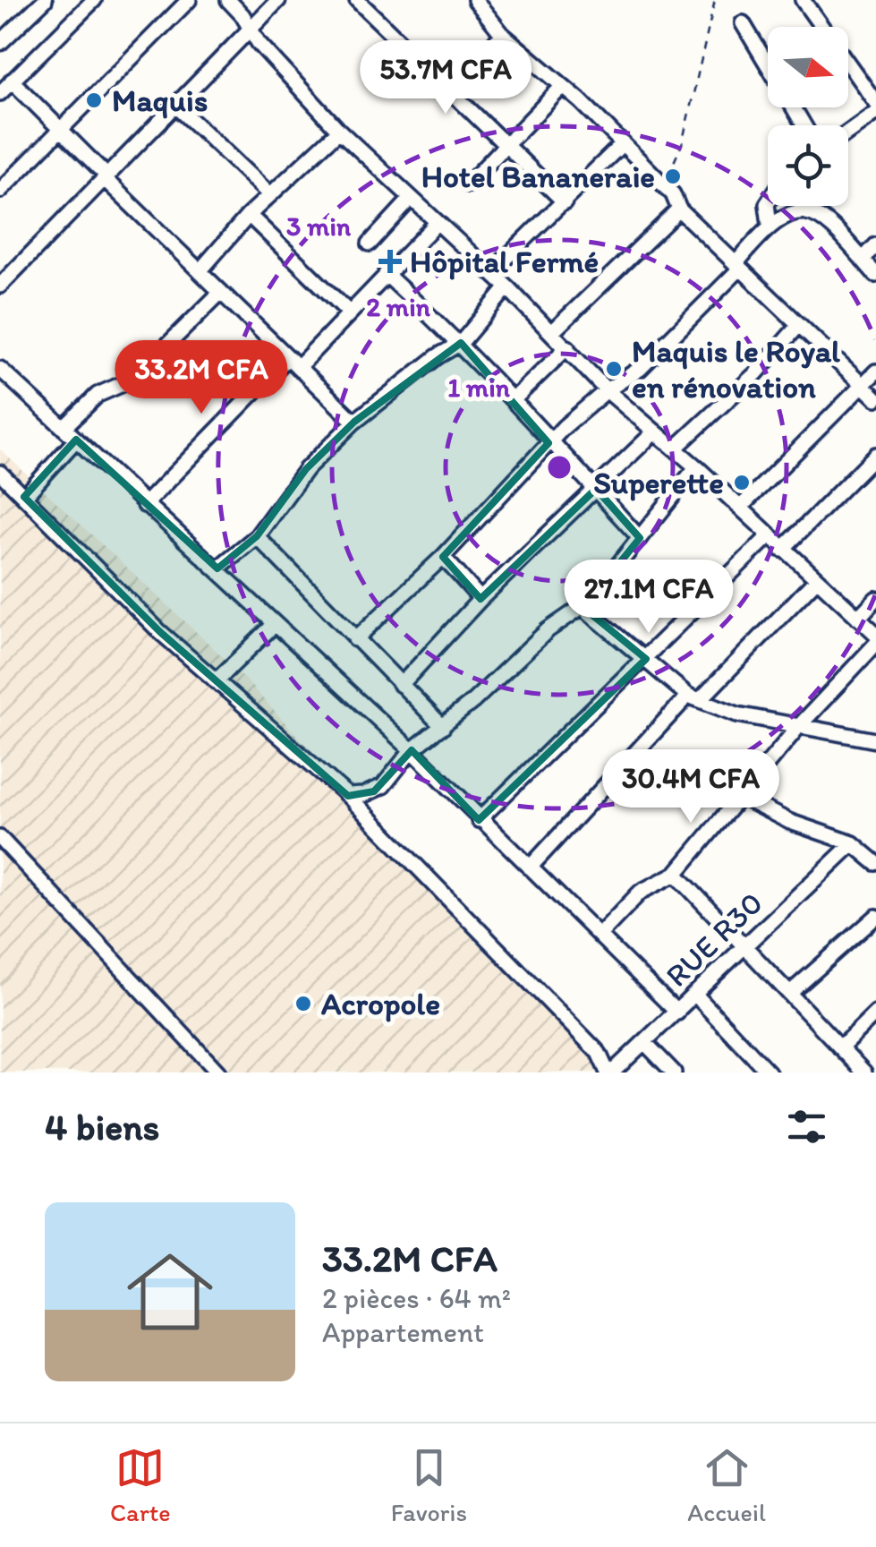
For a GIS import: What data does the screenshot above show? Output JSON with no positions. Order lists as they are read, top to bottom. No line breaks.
{"streets":{"street":["RUE R30"]},"places":{"other":["Maquis","Hotel Bananeraie","Maquis le Royal en rénovation","Superette","Acropole"],"health":["Hôpital Fermé"]},"north":"right","page":{"price":["53.7M CFA","33.2M CFA","27.1M CFA","30.4M CFA"],"heading":"4 biens","list":[{"name":"33.2M CFA","note":"2 pièces · 64 m² · Appartement"}],"tabs":["Carte","Favoris","Accueil"]},"rings":["3 min","2 min","1 min"]}
